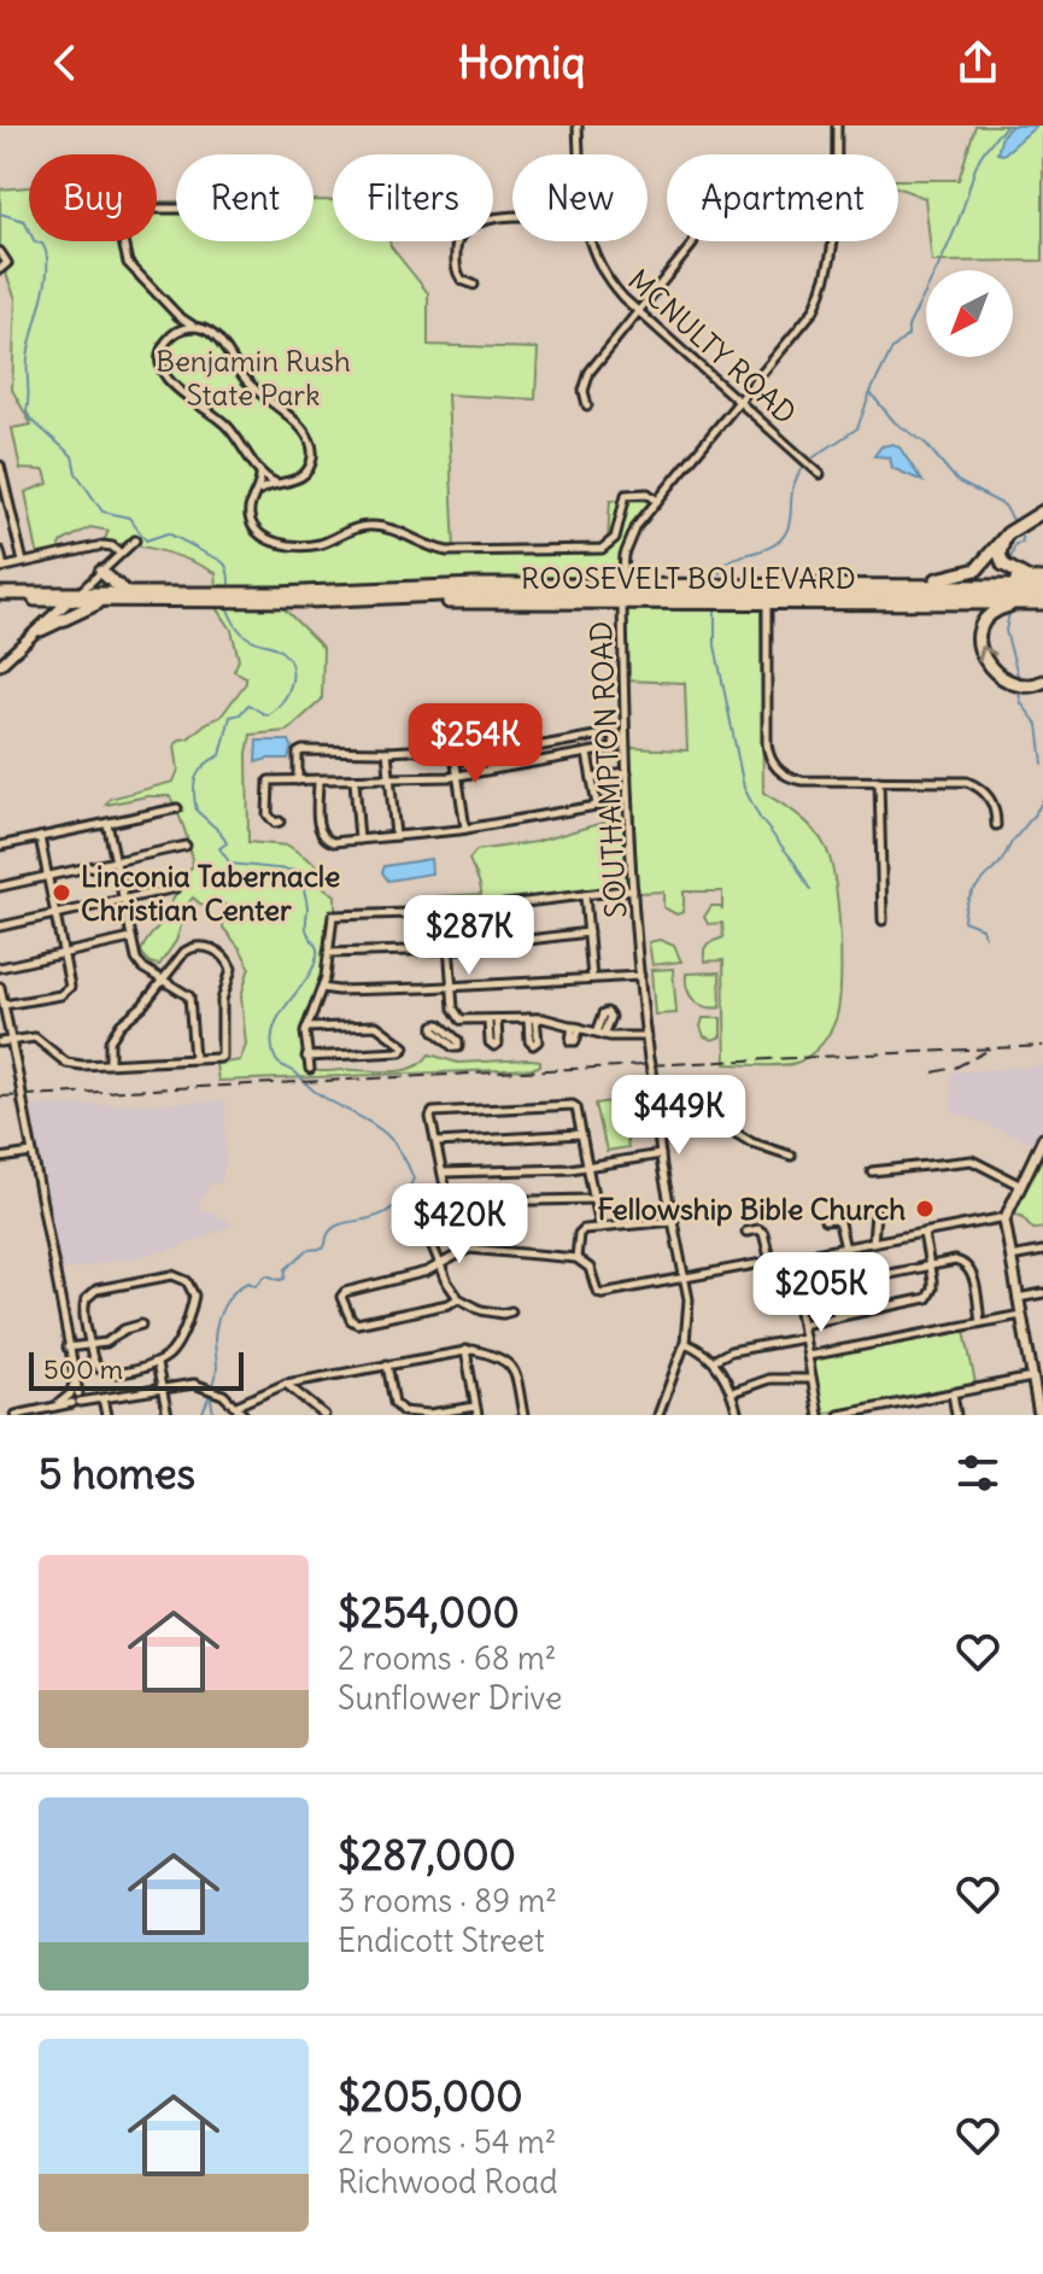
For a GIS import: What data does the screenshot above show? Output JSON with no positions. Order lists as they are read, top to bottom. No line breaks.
{"streets":{"highway":["ROOSEVELT BOULEVARD"],"street":["MCNULTY ROAD","SOUTHAMPTON ROAD"]},"crossings":[["MCNULTY ROAD","SOUTHAMPTON ROAD"],["ROOSEVELT BOULEVARD","SOUTHAMPTON ROAD"]],"parks":["Benjamin Rush State Park"],"places":["Linconia Tabernacle Christian Center","Fellowship Bible Church"],"scale_bar":"500 m","north":"bottom left","page":{"header":"Homiq","chip":["Buy","Rent","Filters","New","Apartment"],"price":["$254K","$287K","$449K","$420K","$205K"],"scale":"500 m","heading":"5 homes","list":[{"name":"$254,000","note":"2 rooms · 68 m² · Sunflower Drive"},{"name":"$287,000","note":"3 rooms · 89 m² · Endicott Street"},{"name":"$205,000","note":"2 rooms · 54 m² · Richwood Road"}]}}
